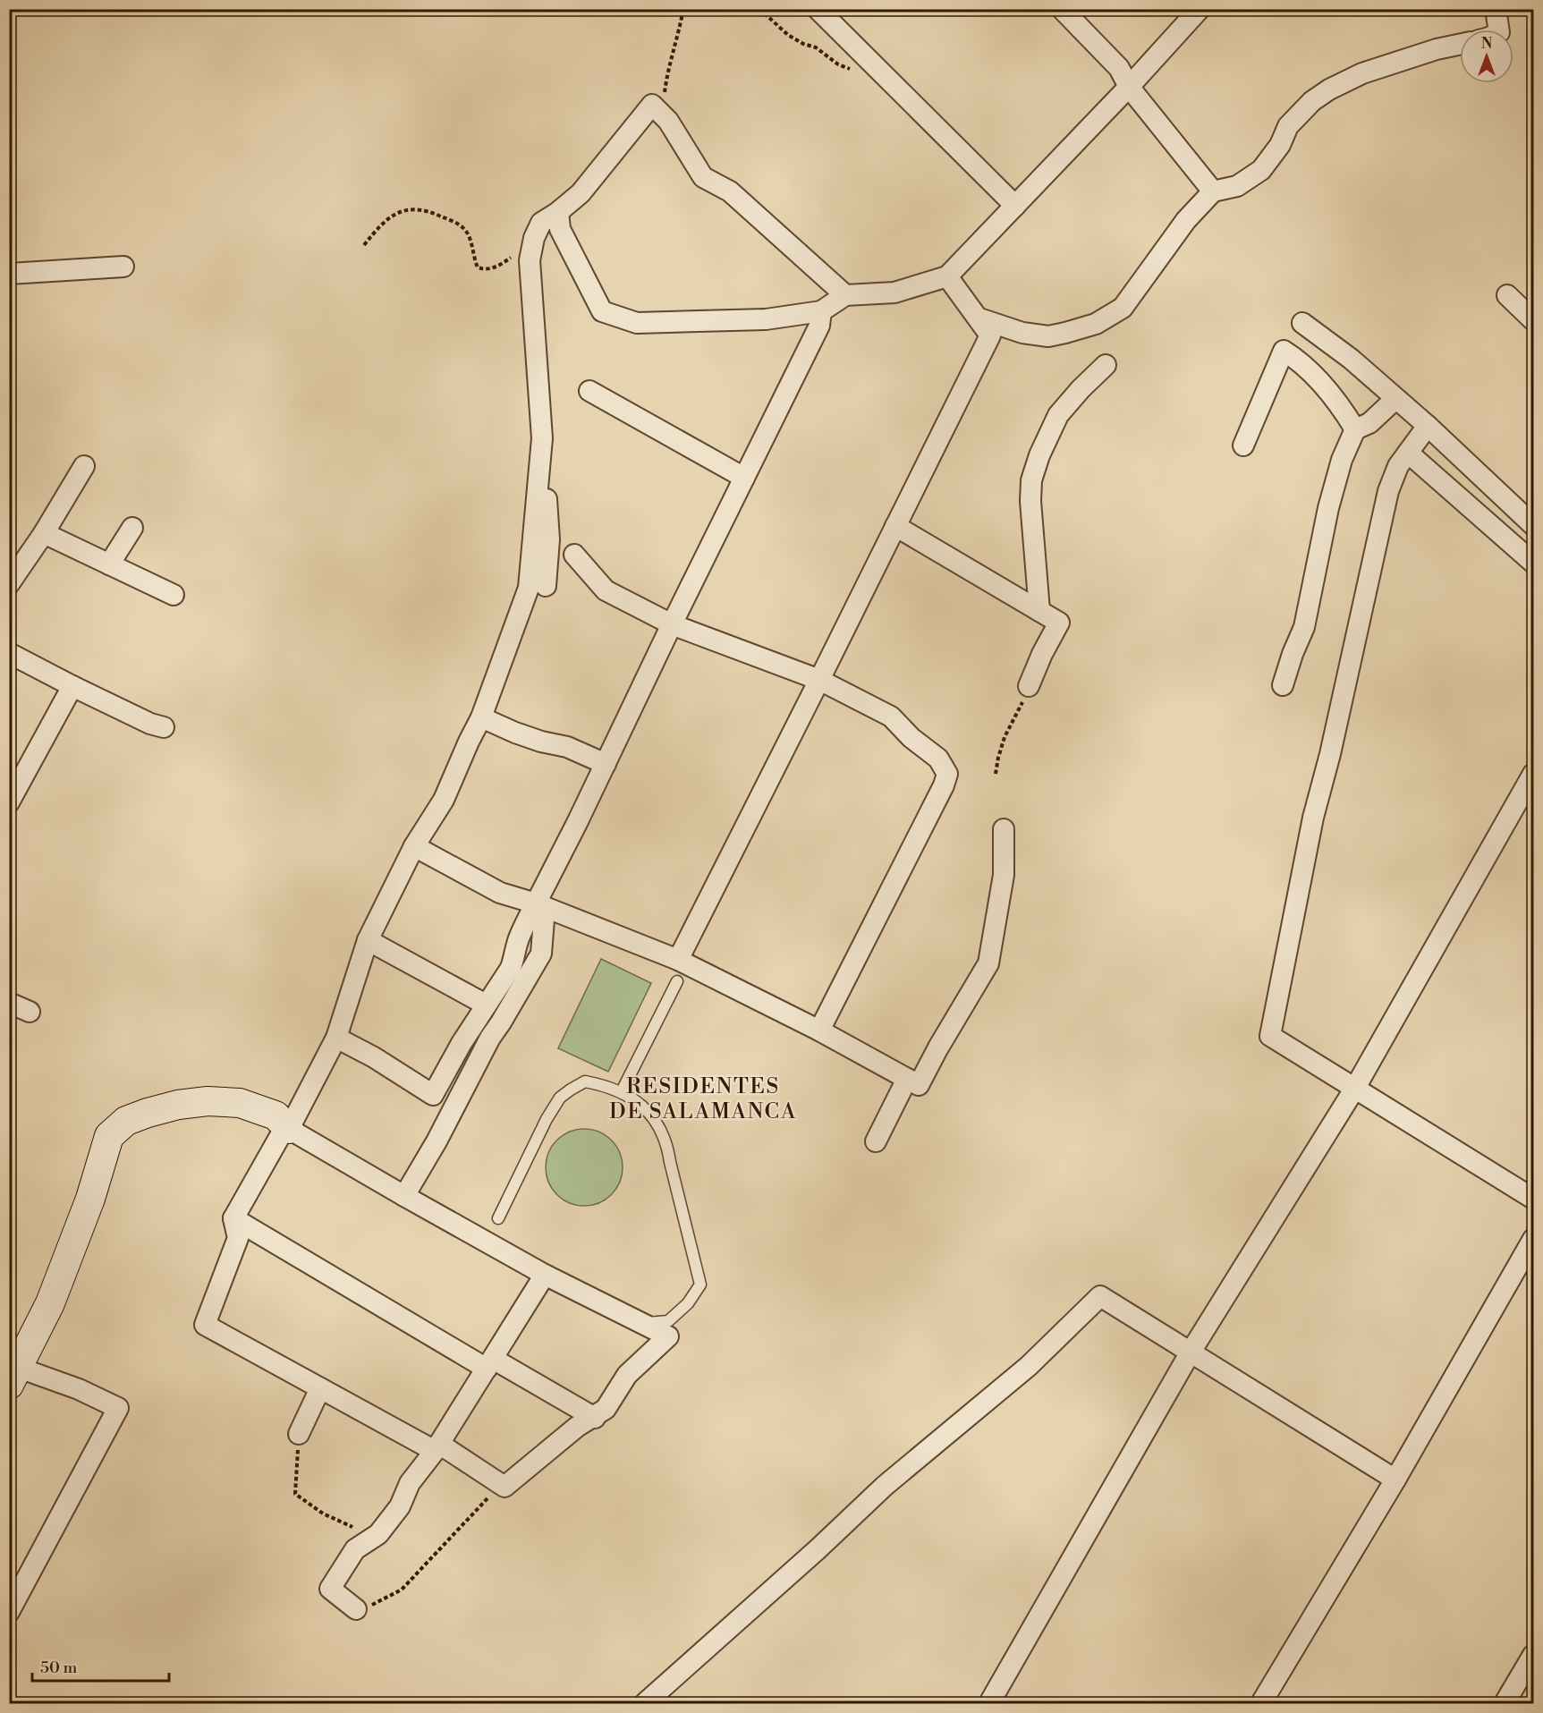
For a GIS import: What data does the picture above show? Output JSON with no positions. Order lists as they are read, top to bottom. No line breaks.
{"districts":["RESIDENTES DE SALAMANCA"],"scale_bar":"50 m","north":"top"}
